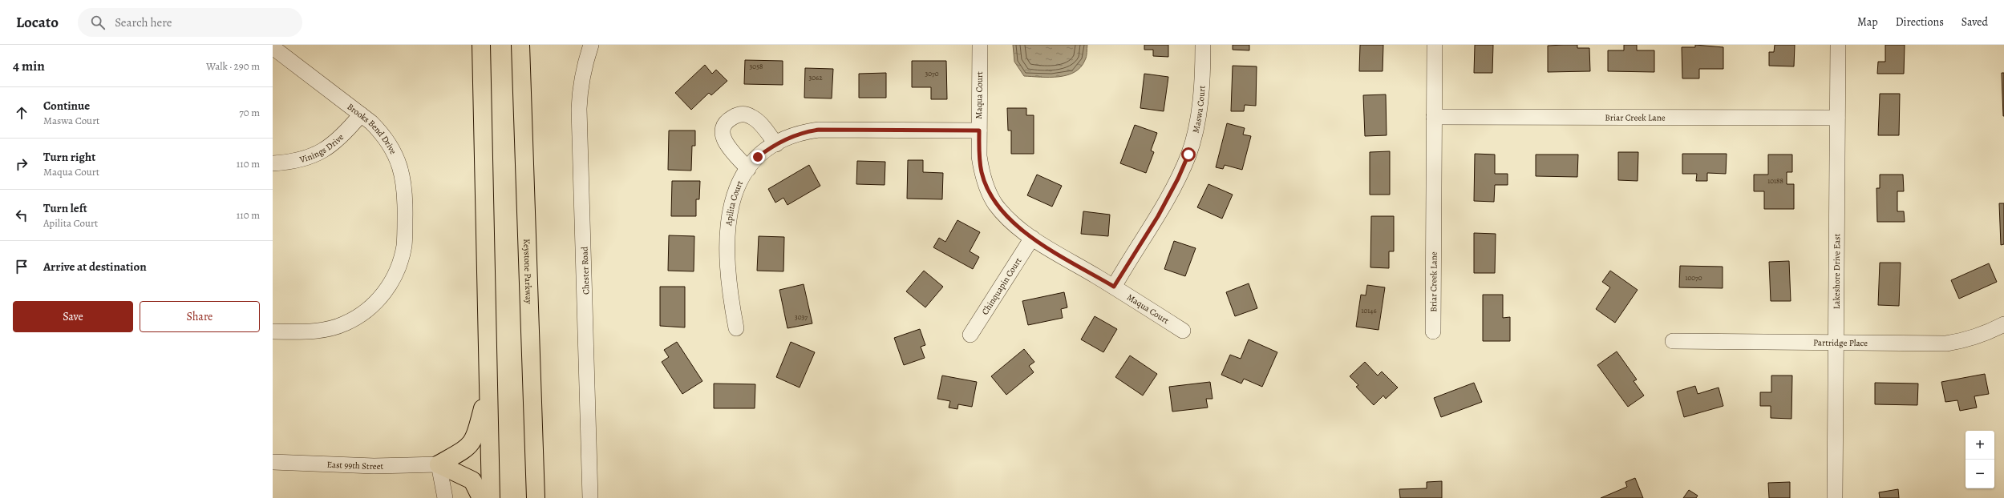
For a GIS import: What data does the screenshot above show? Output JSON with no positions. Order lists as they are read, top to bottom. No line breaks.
{"streets":{"highway":["Keystone Parkway"],"street":["Maqua Court","Maswa Court","Briar Creek Lane","Brooks Bend Drive","Vinings Drive","Apilita Court","Chester Road","Lakeshore Drive East","Chinquapin Court","Partridge Place","East 99th Street"]},"crossings":[["Maqua Court","Maswa Court"],["Maqua Court","Apilita Court"],["Maqua Court","Chinquapin Court"],["Briar Creek Lane","Lakeshore Drive East"],["Brooks Bend Drive","Vinings Drive"],["Lakeshore Drive East","Partridge Place"]],"house_numbers":["3058","3070","3062","10188","10070","10146","3037"],"page":{"header":"Locato","search":"Search here","nav":["Map","Directions","Saved"],"heading":["4 min","Walk · 290 m"],"list":[["Continue","Maswa Court","70 m"],["Turn right","Maqua Court","110 m"],["Turn left","Apilita Court","110 m"],"Arrive at destination"],"buttons":["Save","Share"],"map_buttons":["+","−"]}}
